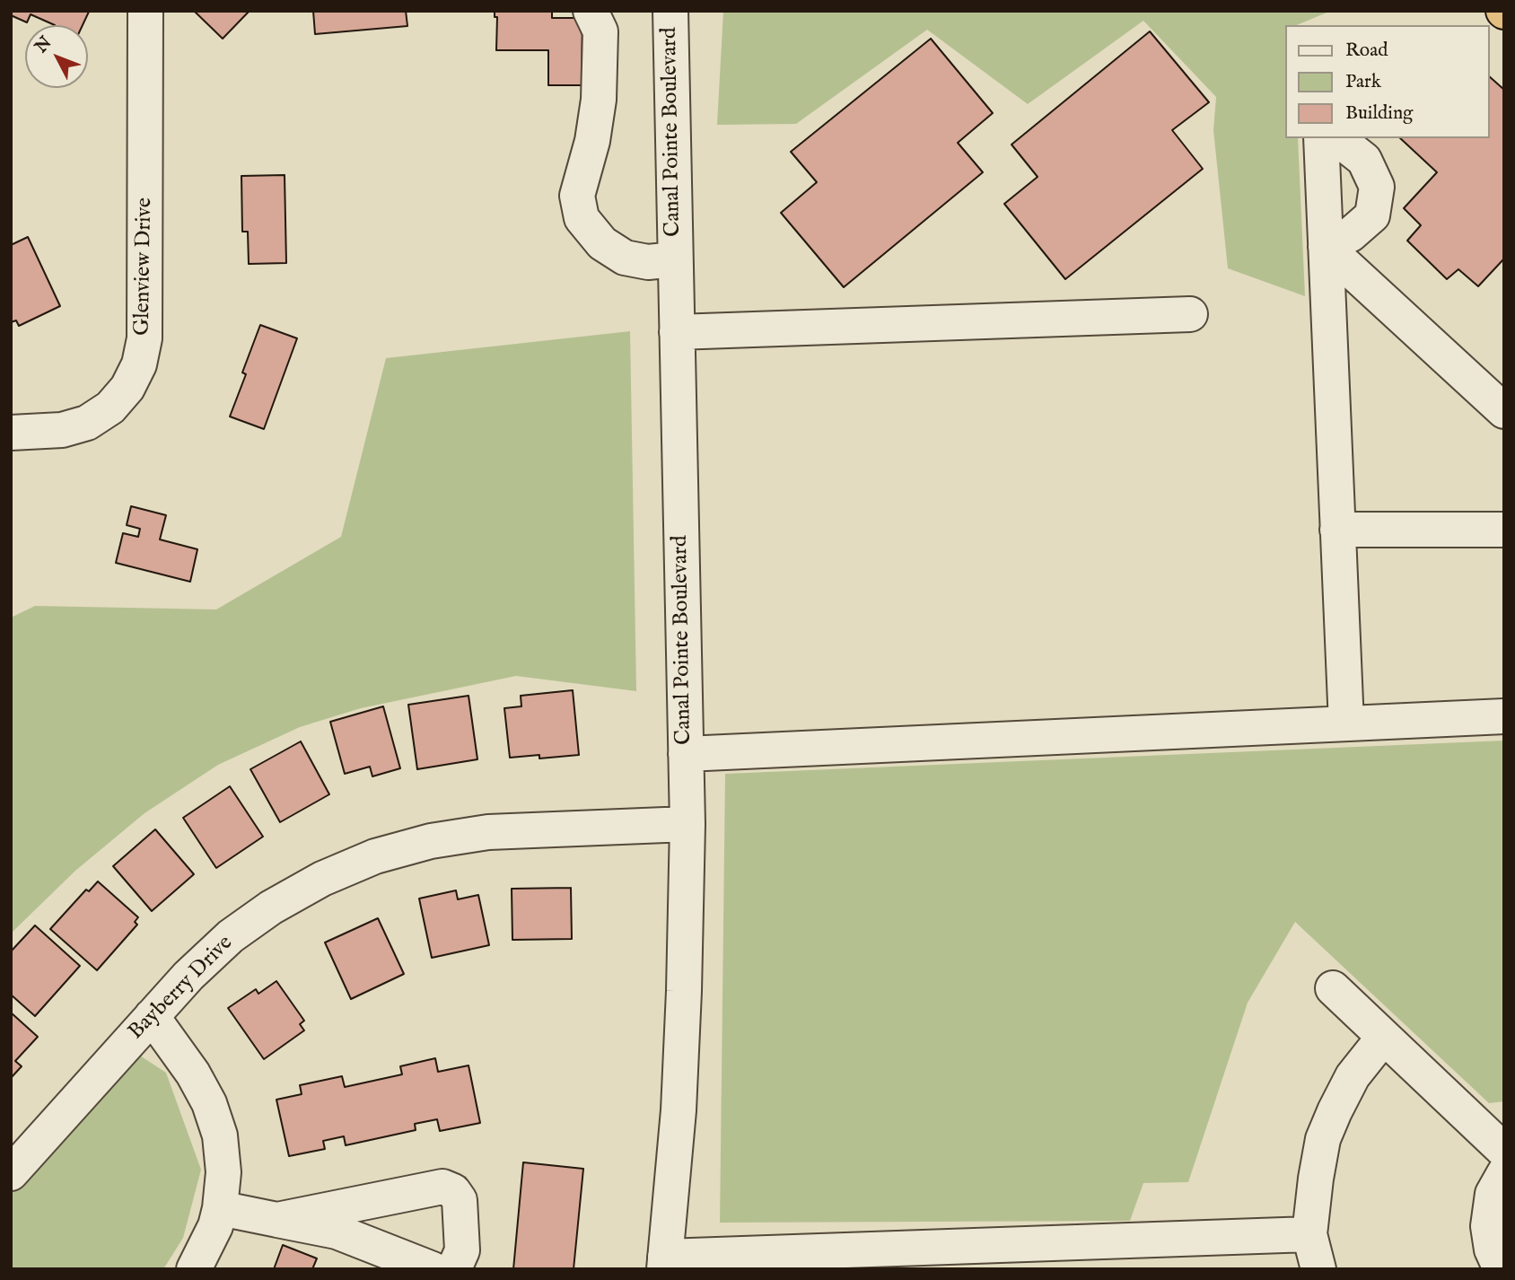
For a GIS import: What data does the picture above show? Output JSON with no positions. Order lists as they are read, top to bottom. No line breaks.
{"streets":{"street":["Canal Pointe Boulevard","Glenview Drive","Bayberry Drive"]},"crossings":[["Canal Pointe Boulevard","Bayberry Drive"]],"legend":["Road","Park","Building"],"north":"top left"}
